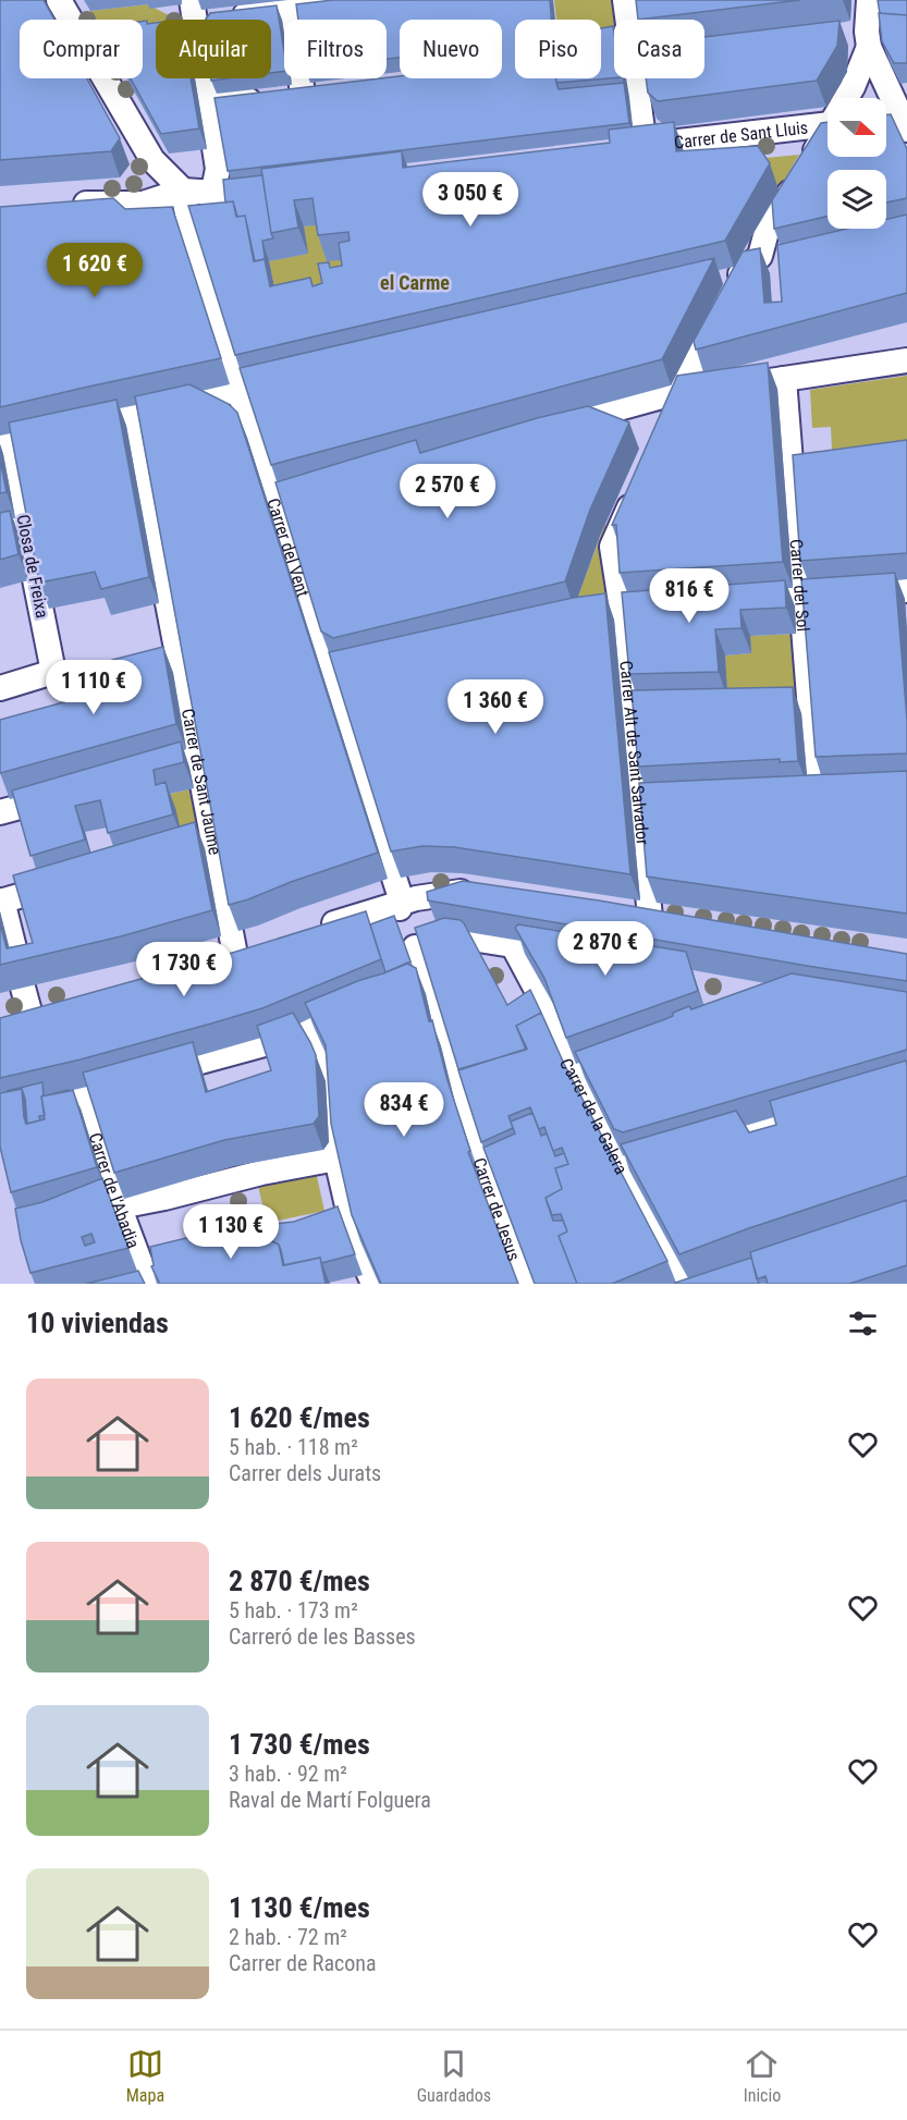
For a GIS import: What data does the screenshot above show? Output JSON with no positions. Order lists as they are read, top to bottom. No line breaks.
{"streets":{"street":["Carrer de Sant Lluis","Carrer del Vent","Closa de Freixa","Carrer del Sol","Carrer Alt de Sant Salvador","Carrer de Sant Jaume","Carrer de la Galera","Carrer de l'Abadia","Carrer de Jesus"]},"districts":["el Carme"],"north":"right","page":{"chip":["Comprar","Alquilar","Filtros","Nuevo","Piso","Casa"],"price":["3 050 €","1 620 €","2 570 €","816 €","1 110 €","1 360 €","2 870 €","1 730 €","834 €","1 130 €"],"heading":"10 viviendas","list":[{"name":"1 620 €/mes","note":"5 hab. · 118 m² · Carrer dels Jurats"},{"name":"2 870 €/mes","note":"5 hab. · 173 m² · Carreró de les Basses"},{"name":"1 730 €/mes","note":"3 hab. · 92 m² · Raval de Martí Folguera"},{"name":"1 130 €/mes","note":"2 hab. · 72 m² · Carrer de Racona"}],"tabs":["Mapa","Guardados","Inicio"]}}
